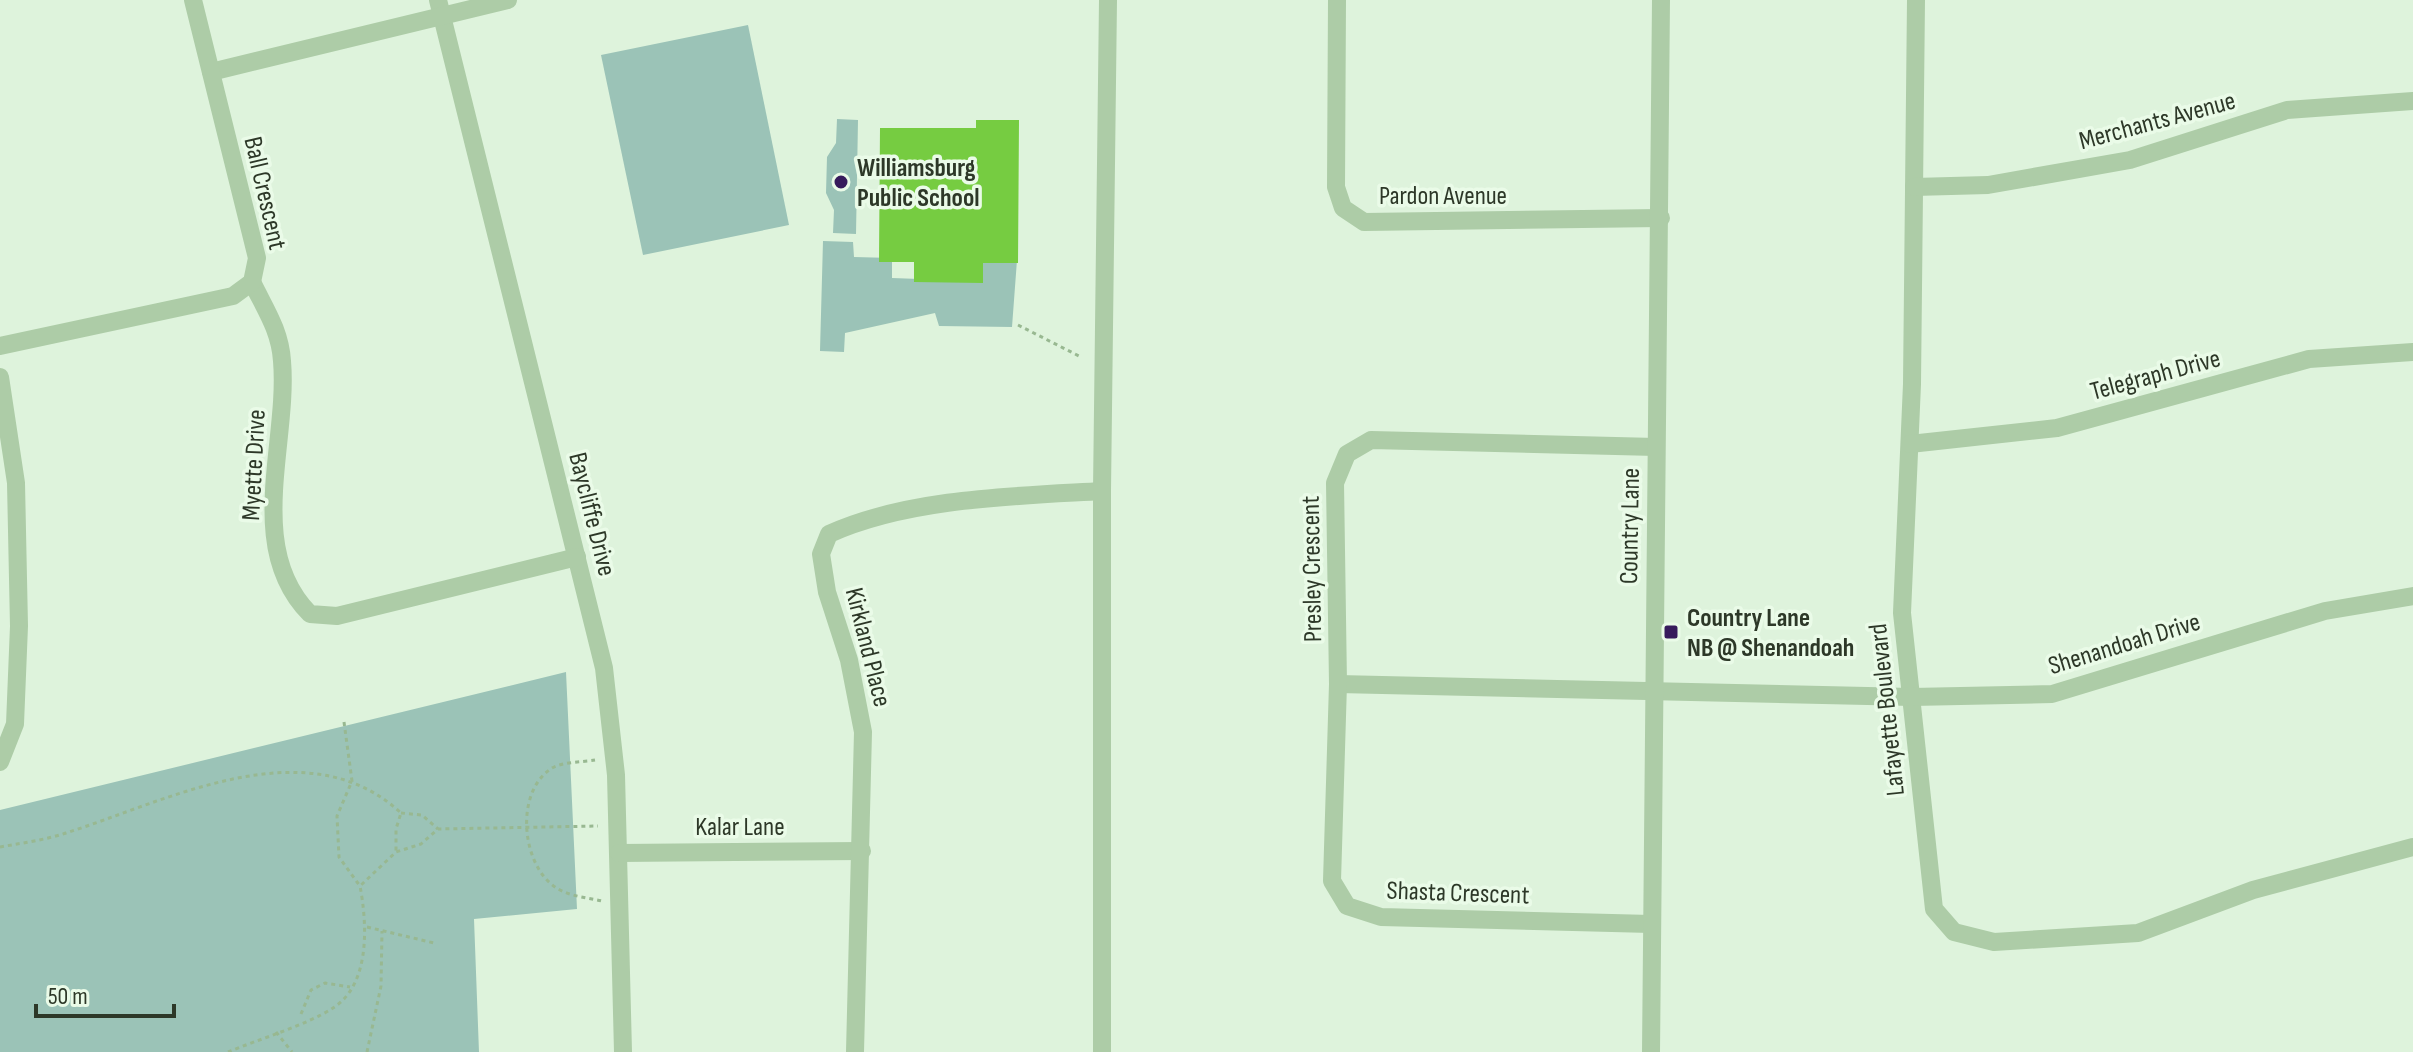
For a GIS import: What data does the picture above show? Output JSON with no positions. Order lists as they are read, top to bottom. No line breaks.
{"streets":{"street":["Merchants Avenue","Ball Crescent","Pardon Avenue","Telegraph Drive","Myette Drive","Baycliffe Drive","Country Lane","Presley Crescent","Shenandoah Drive","Kirkland Place","Lafayette Boulevard","Kalar Lane","Shasta Crescent"]},"crossings":[["Merchants Avenue","Lafayette Boulevard"],["Ball Crescent","Myette Drive"],["Pardon Avenue","Country Lane"],["Telegraph Drive","Lafayette Boulevard"],["Myette Drive","Baycliffe Drive"],["Baycliffe Drive","Kalar Lane"],["Country Lane","Presley Crescent"],["Country Lane","Shenandoah Drive"],["Country Lane","Shasta Crescent"],["Presley Crescent","Shasta Crescent"],["Shenandoah Drive","Lafayette Boulevard"],["Kirkland Place","Kalar Lane"]],"places":{"other":["Williamsburg Public School"],"transit":["Country Lane NB @ Shenandoah"]},"scale_bar":"50 m"}
